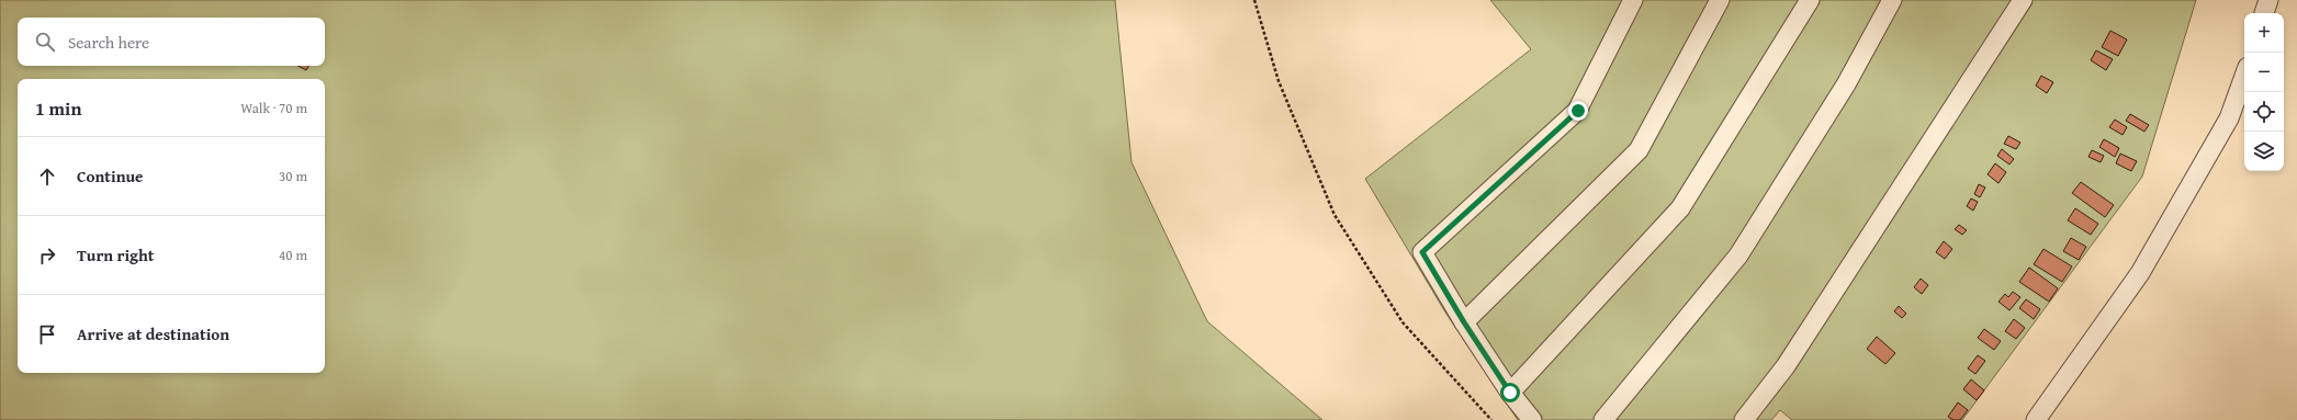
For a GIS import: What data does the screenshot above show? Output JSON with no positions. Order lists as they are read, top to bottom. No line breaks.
{"page":{"map_buttons":["+","−"],"search":"Search here","heading":["1 min","Walk · 70 m"],"list":[["Continue","30 m"],["Turn right","40 m"],"Arrive at destination"]}}
